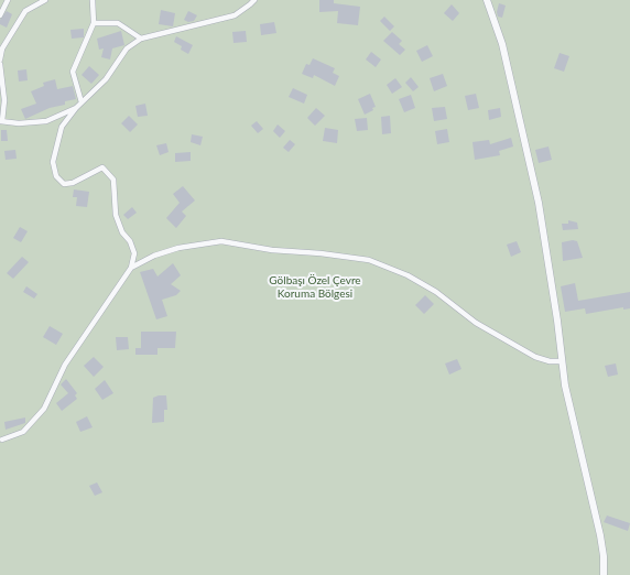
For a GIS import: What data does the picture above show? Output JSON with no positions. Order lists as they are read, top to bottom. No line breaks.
{"parks":["Gölbaşı Özel Çevre Koruma Bölgesi"]}
